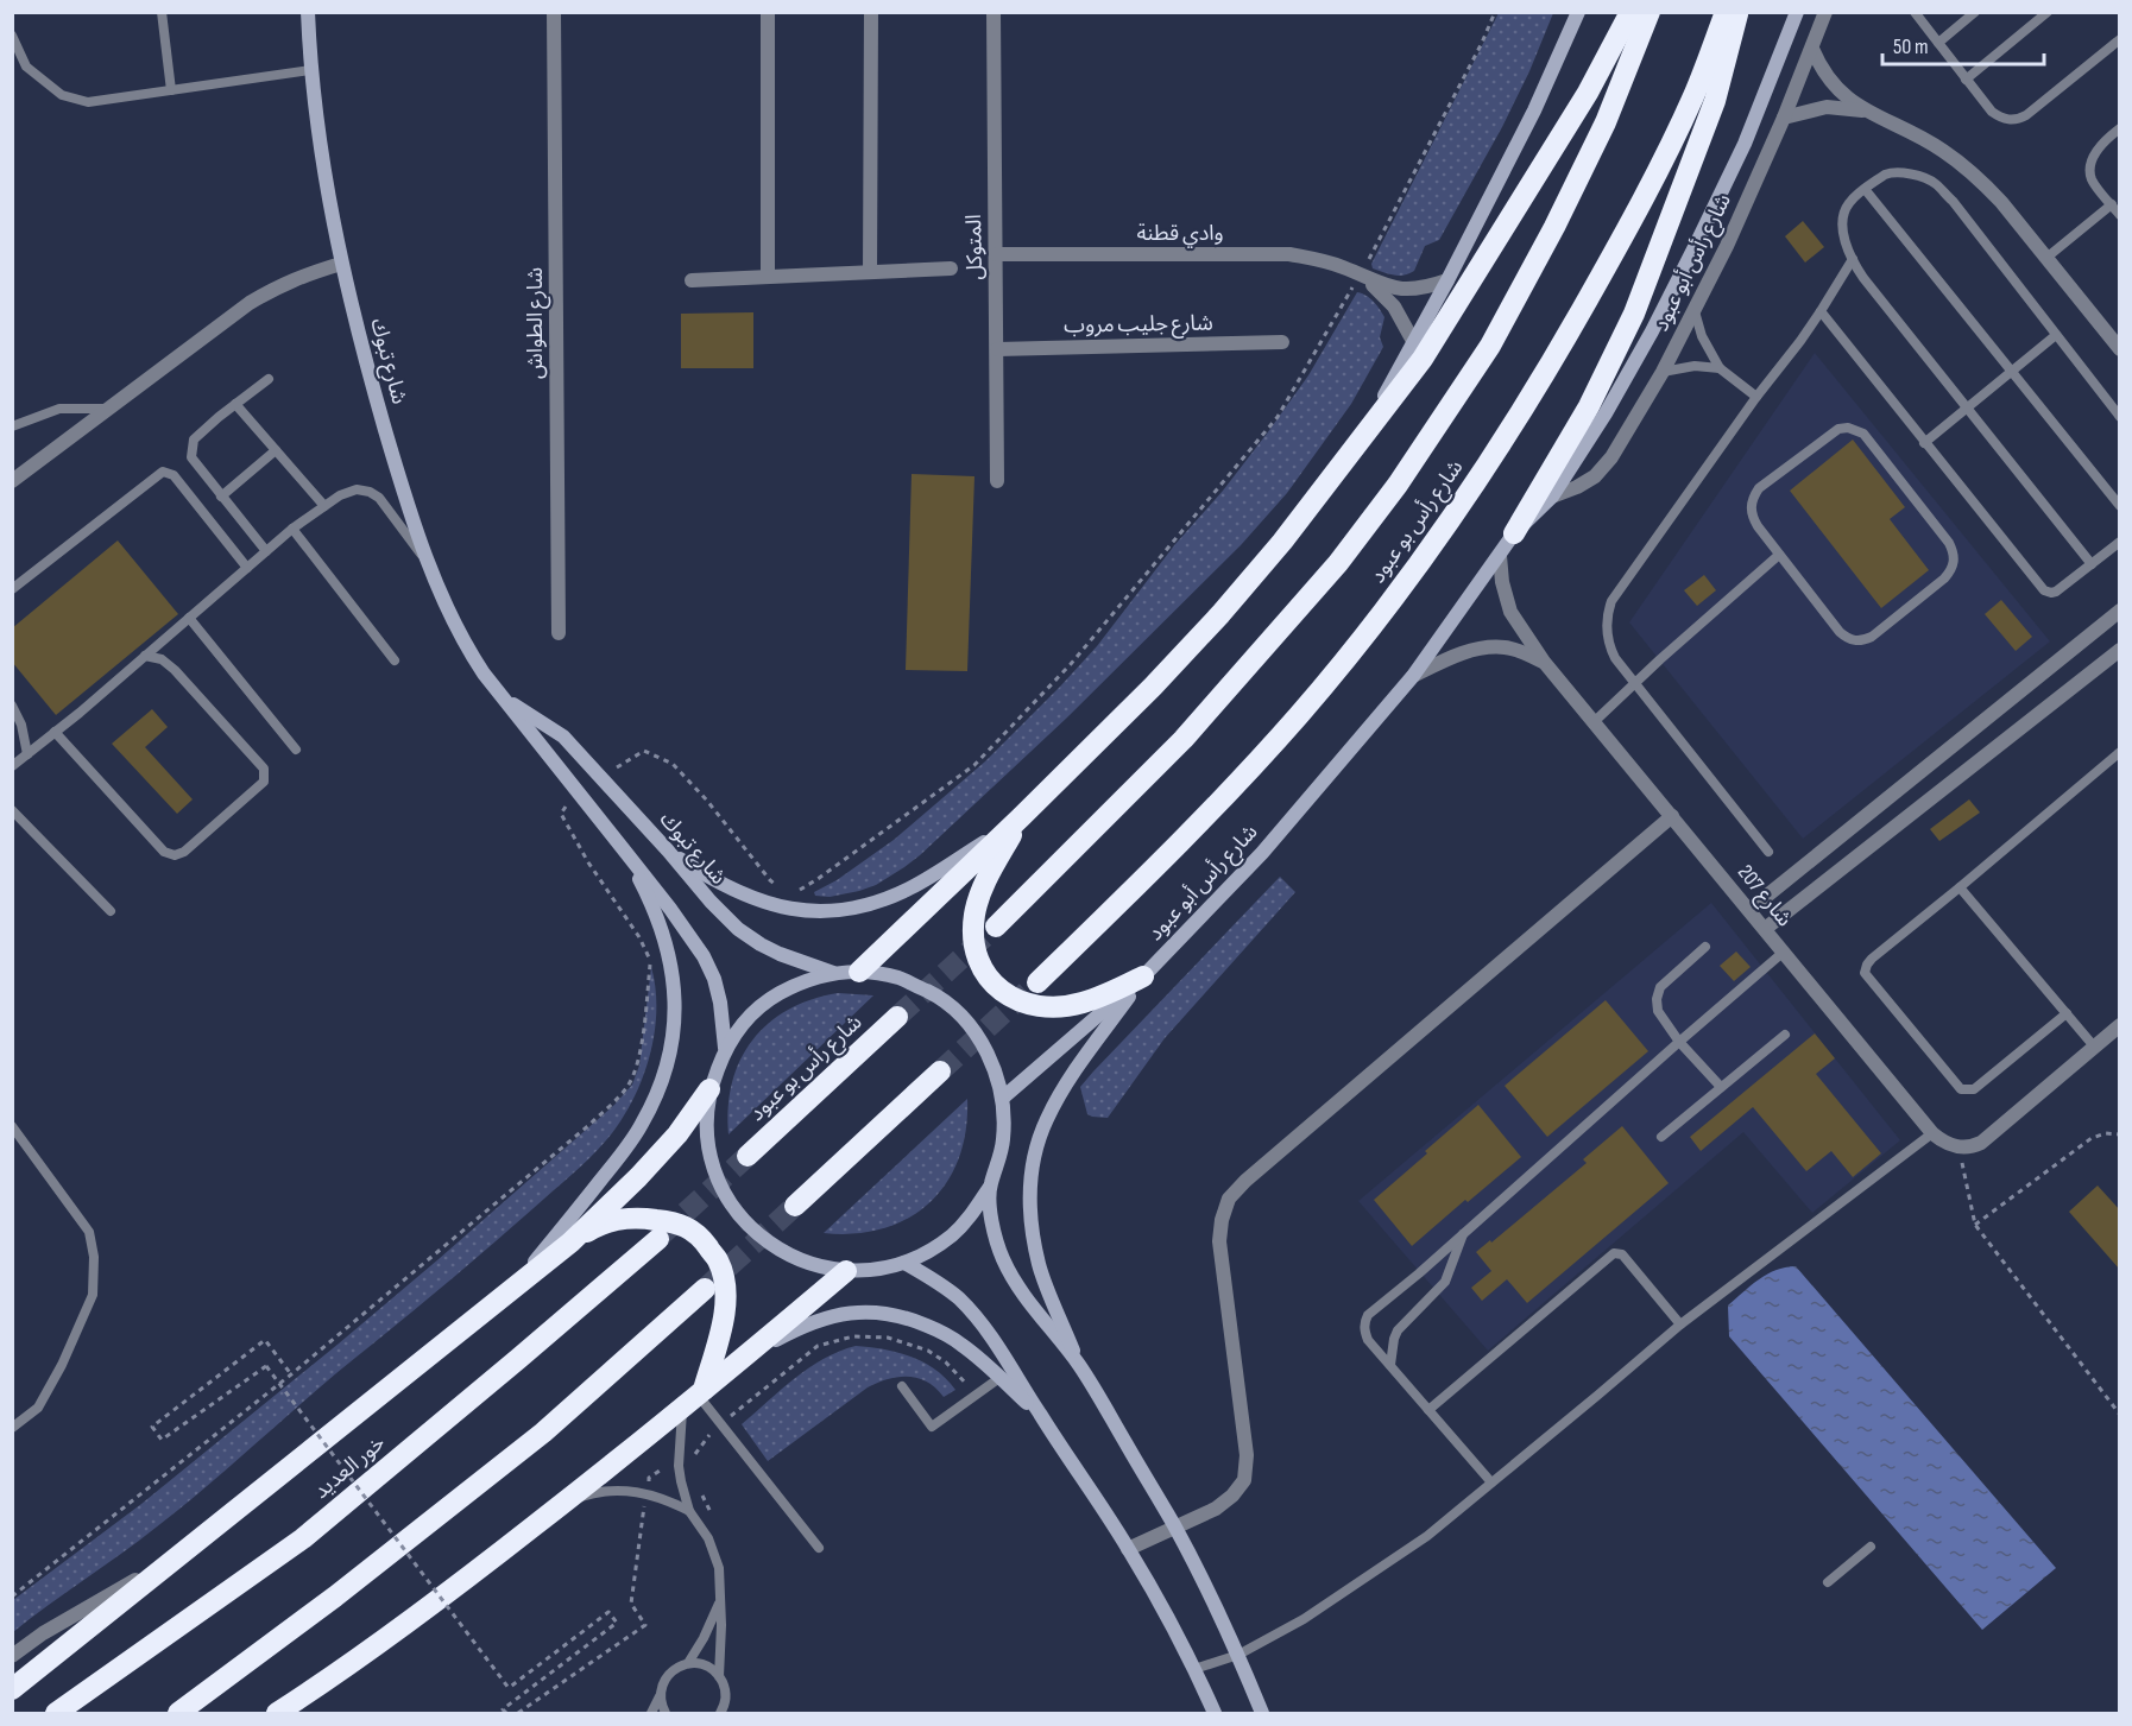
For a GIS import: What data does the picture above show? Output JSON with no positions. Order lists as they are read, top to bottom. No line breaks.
{"streets":{"highway":["شارع رأس بو عبود","خور العديد"],"street":["وادي قطنة","المتوكل","شارع رأس أبو عبود","شارع الطواش","شارع جليب مروب","شارع تبوك","شارع 207"]},"crossings":[["وادي قطنة","المتوكل"],["المتوكل","شارع جليب مروب"],["شارع رأس أبو عبود","شارع 207"]],"scale_bar":"50 m"}
